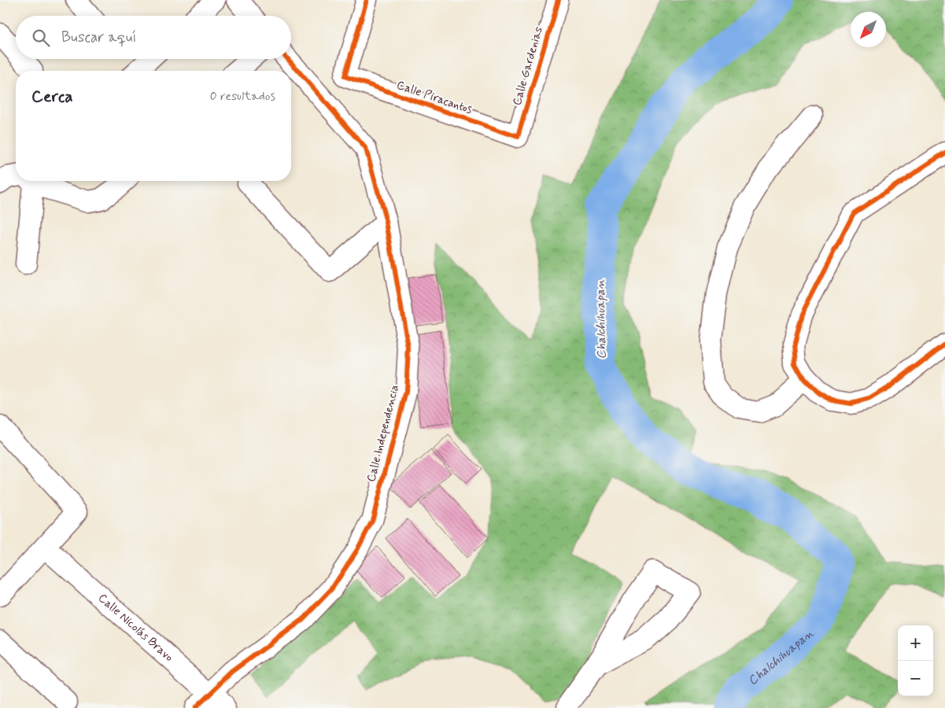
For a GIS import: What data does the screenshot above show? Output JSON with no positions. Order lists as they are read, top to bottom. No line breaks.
{"streets":{"street":["Calle Gardenias","Calle Piracantos","Calle Independencia","Calle Nicolás Bravo"]},"crossings":[["Calle Gardenias","Calle Piracantos"],["Calle Independencia","Calle Nicolás Bravo"]],"water":["Chalchihuapan"],"north":"bottom left","page":{"search":"Buscar aquí","heading":["Cerca","0 resultados"],"map_buttons":["+","−"]}}
